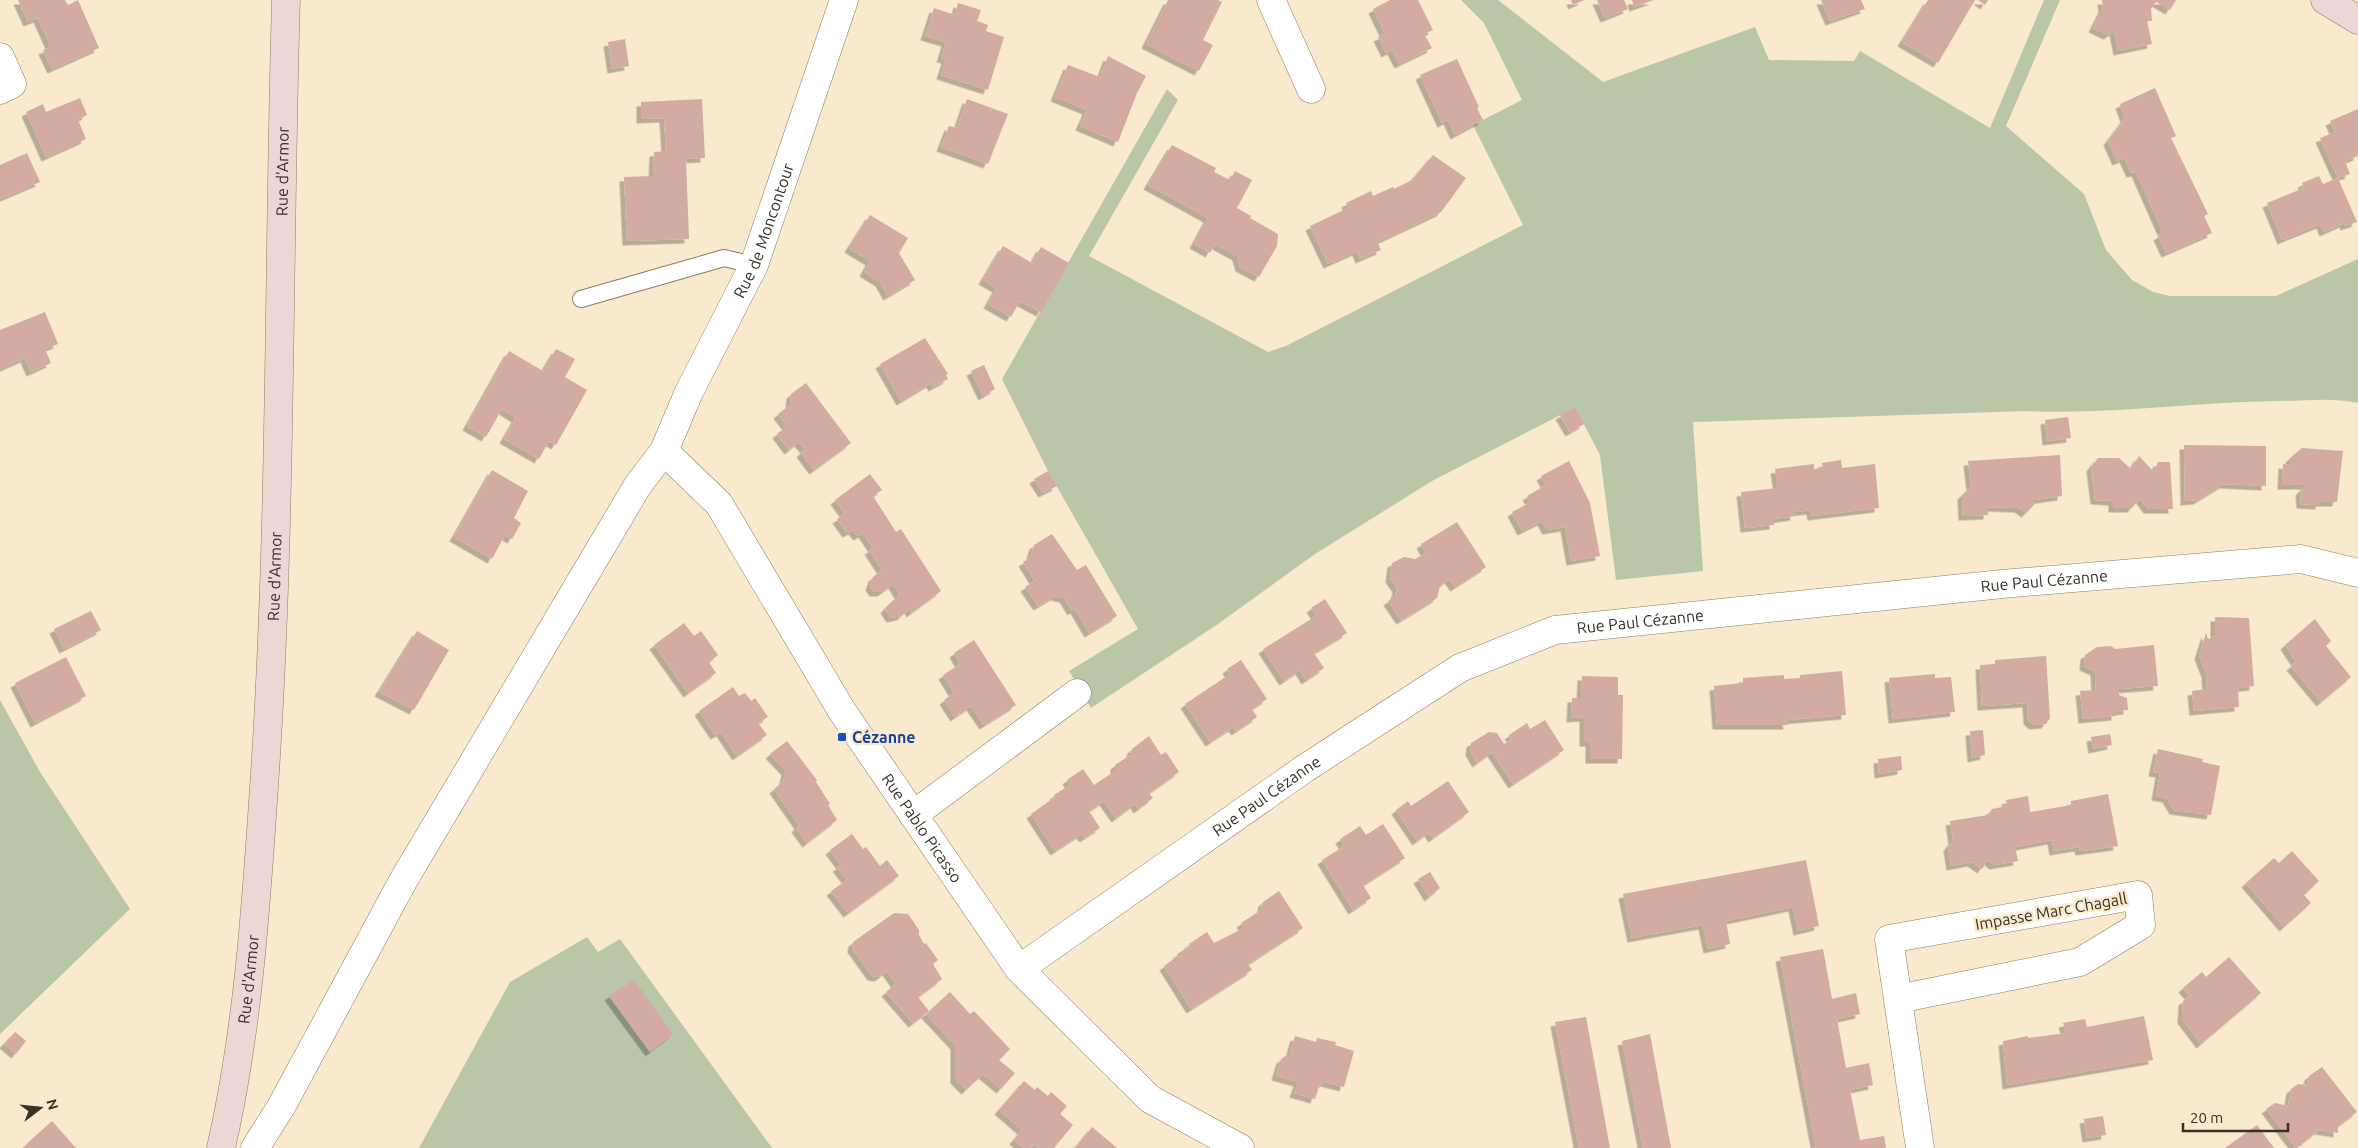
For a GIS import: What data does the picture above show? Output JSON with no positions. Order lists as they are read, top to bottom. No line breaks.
{"streets":{"main road":["Rue d'Armor"],"street":["Rue de Moncontour","Rue Paul Cézanne","Rue Pablo Picasso","Impasse Marc Chagall"]},"crossings":[["Rue de Moncontour","Rue Pablo Picasso"],["Rue Paul Cézanne","Rue Pablo Picasso"]],"places":{"transit":["Cézanne"]},"scale_bar":"20 m","north":"right"}
